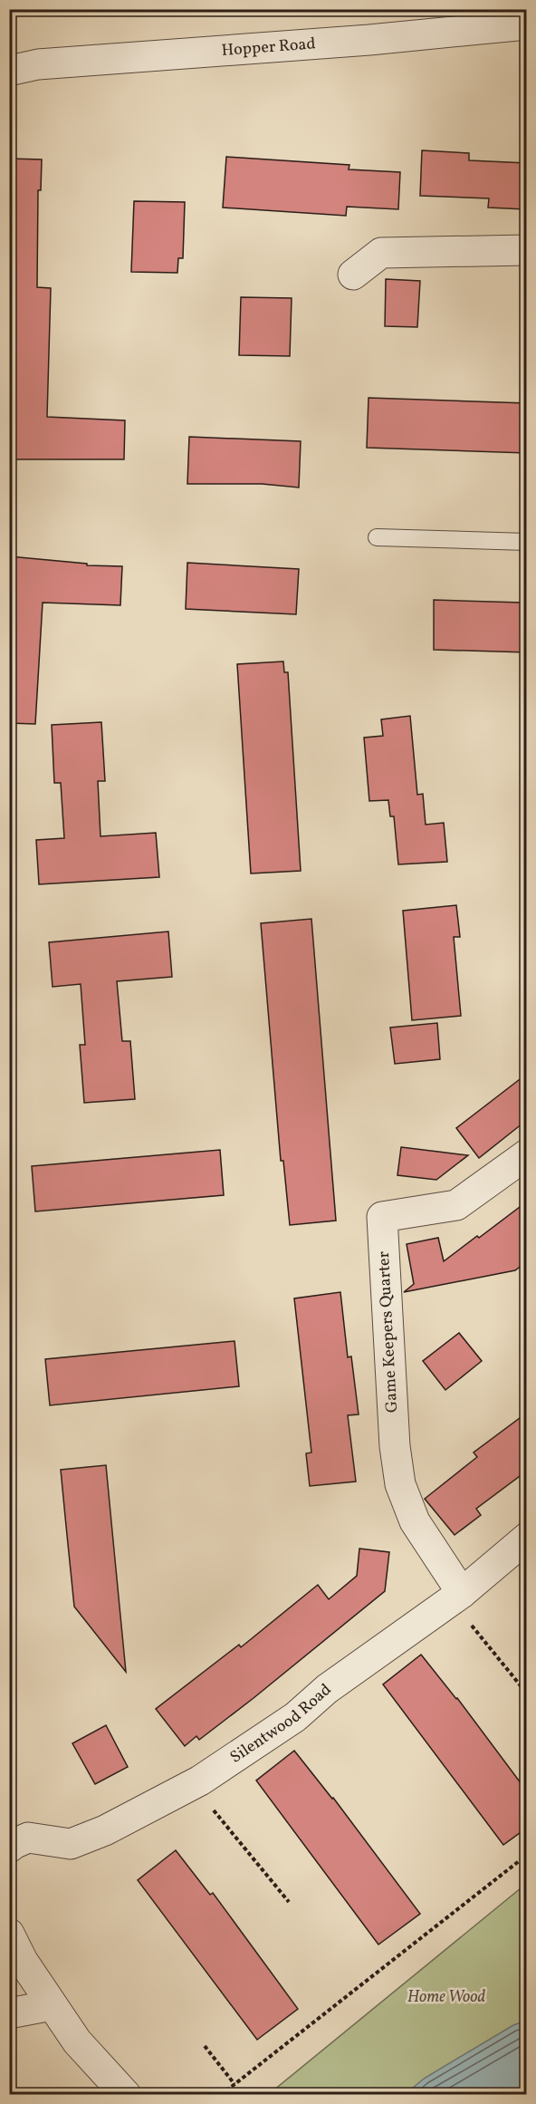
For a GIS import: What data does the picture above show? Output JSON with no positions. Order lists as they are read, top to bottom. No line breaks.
{"streets":{"street":["Hopper Road","Game Keepers Quarter","Silentwood Road"]},"crossings":[["Game Keepers Quarter","Silentwood Road"]],"parks":["Home Wood"]}
